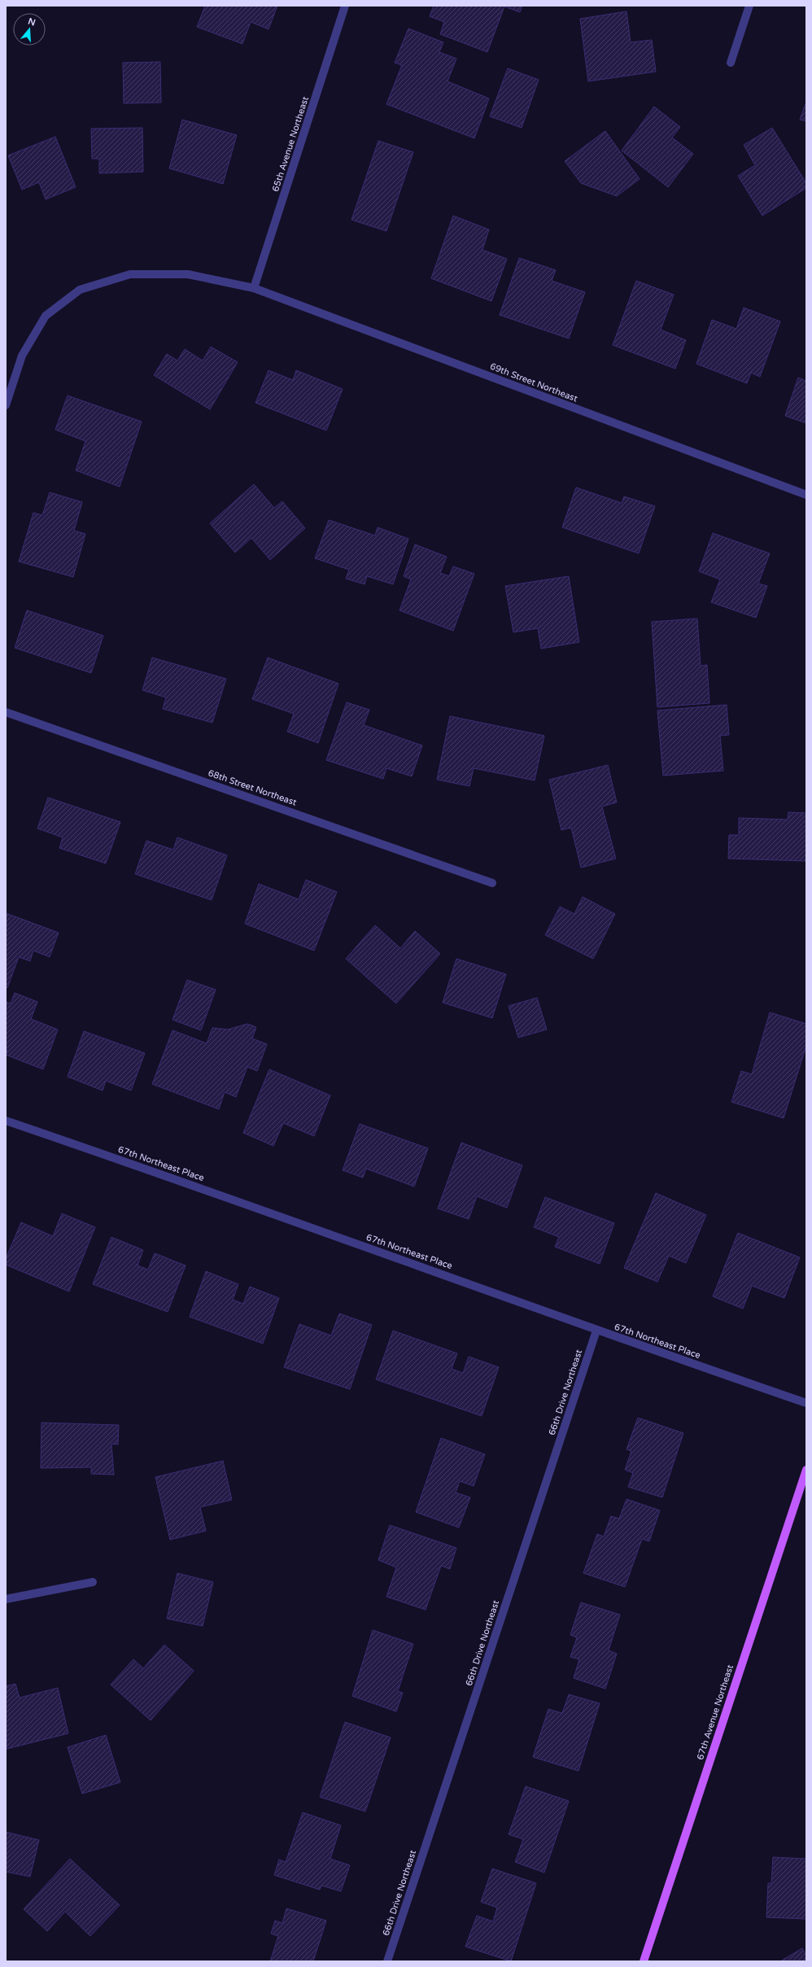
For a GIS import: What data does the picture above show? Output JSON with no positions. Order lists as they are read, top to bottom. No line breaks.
{"streets":{"main road":["67th Avenue Northeast"],"street":["65th Avenue Northeast","69th Street Northeast","68th Street Northeast","67th Northeast Place","66th Drive Northeast"]},"crossings":[["65th Avenue Northeast","69th Street Northeast"],["67th Northeast Place","66th Drive Northeast"]],"north":"top"}
